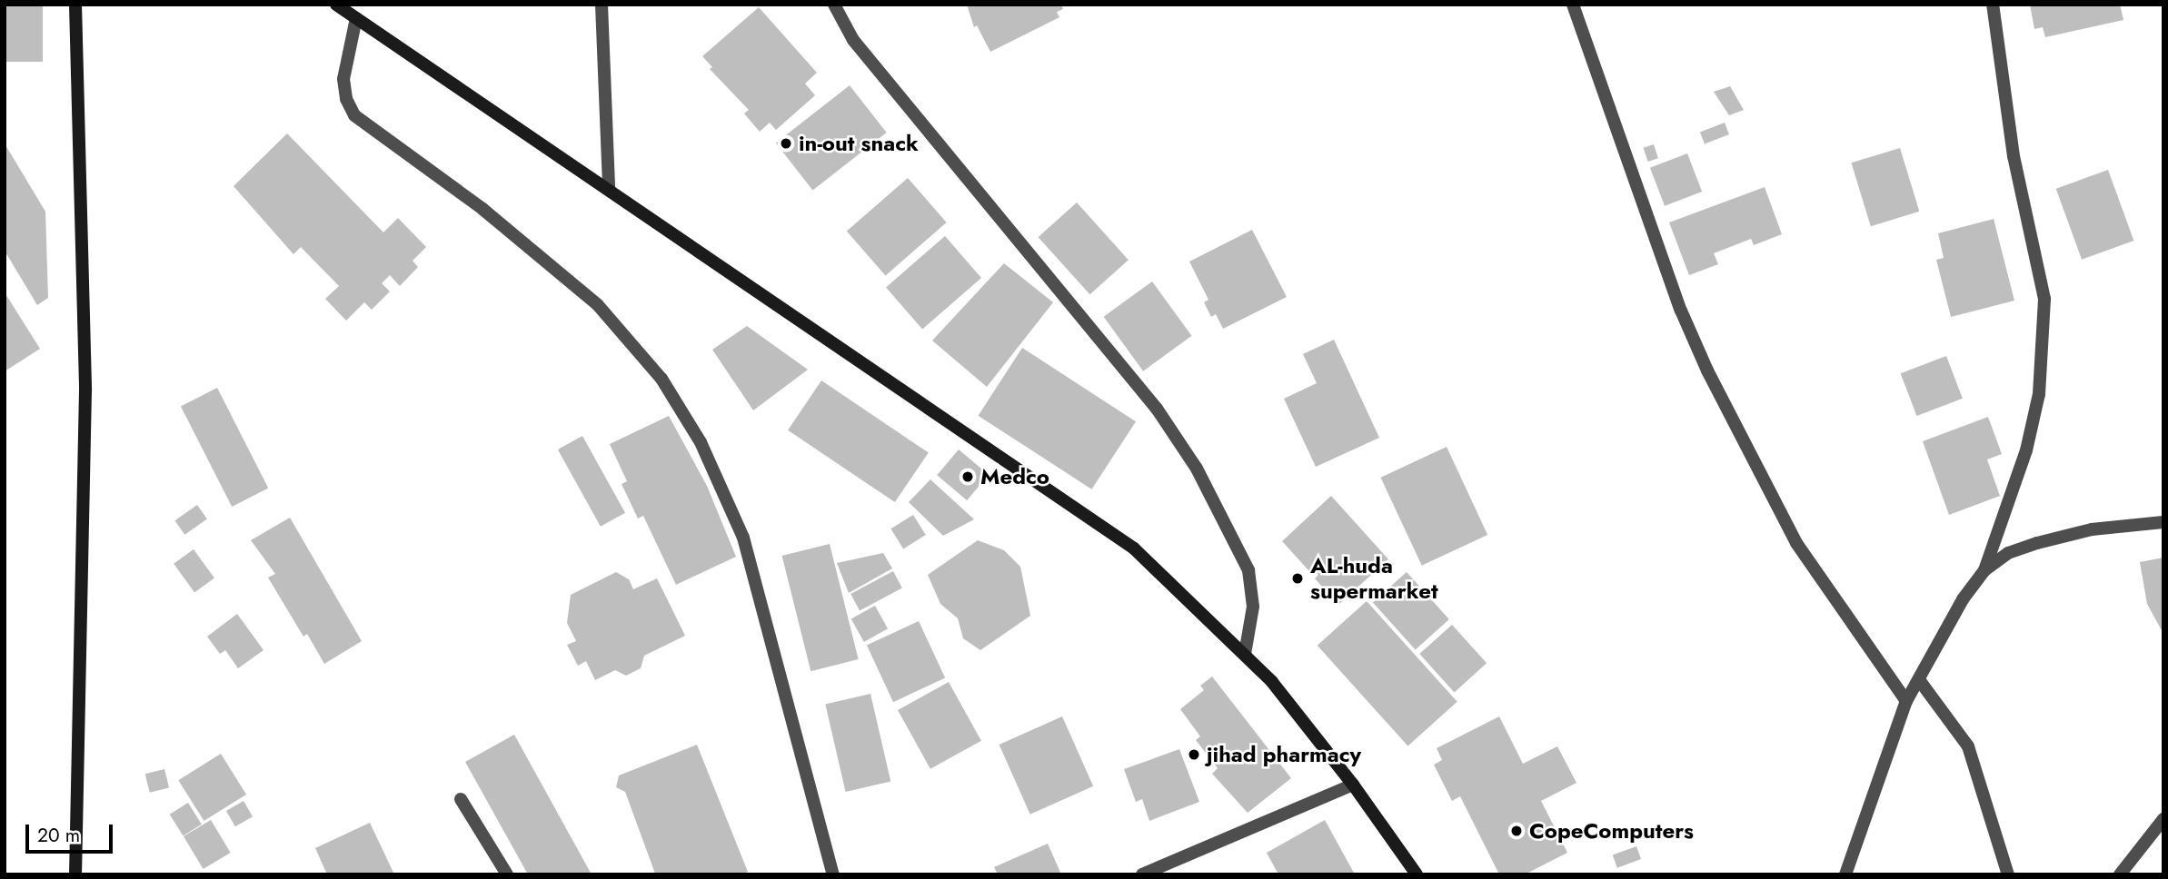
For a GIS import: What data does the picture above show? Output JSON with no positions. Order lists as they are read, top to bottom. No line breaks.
{"places":["in-out snack","Medco","AL-huda supermarket","jihad pharmacy","CopeComputers"],"scale_bar":"20 m"}
